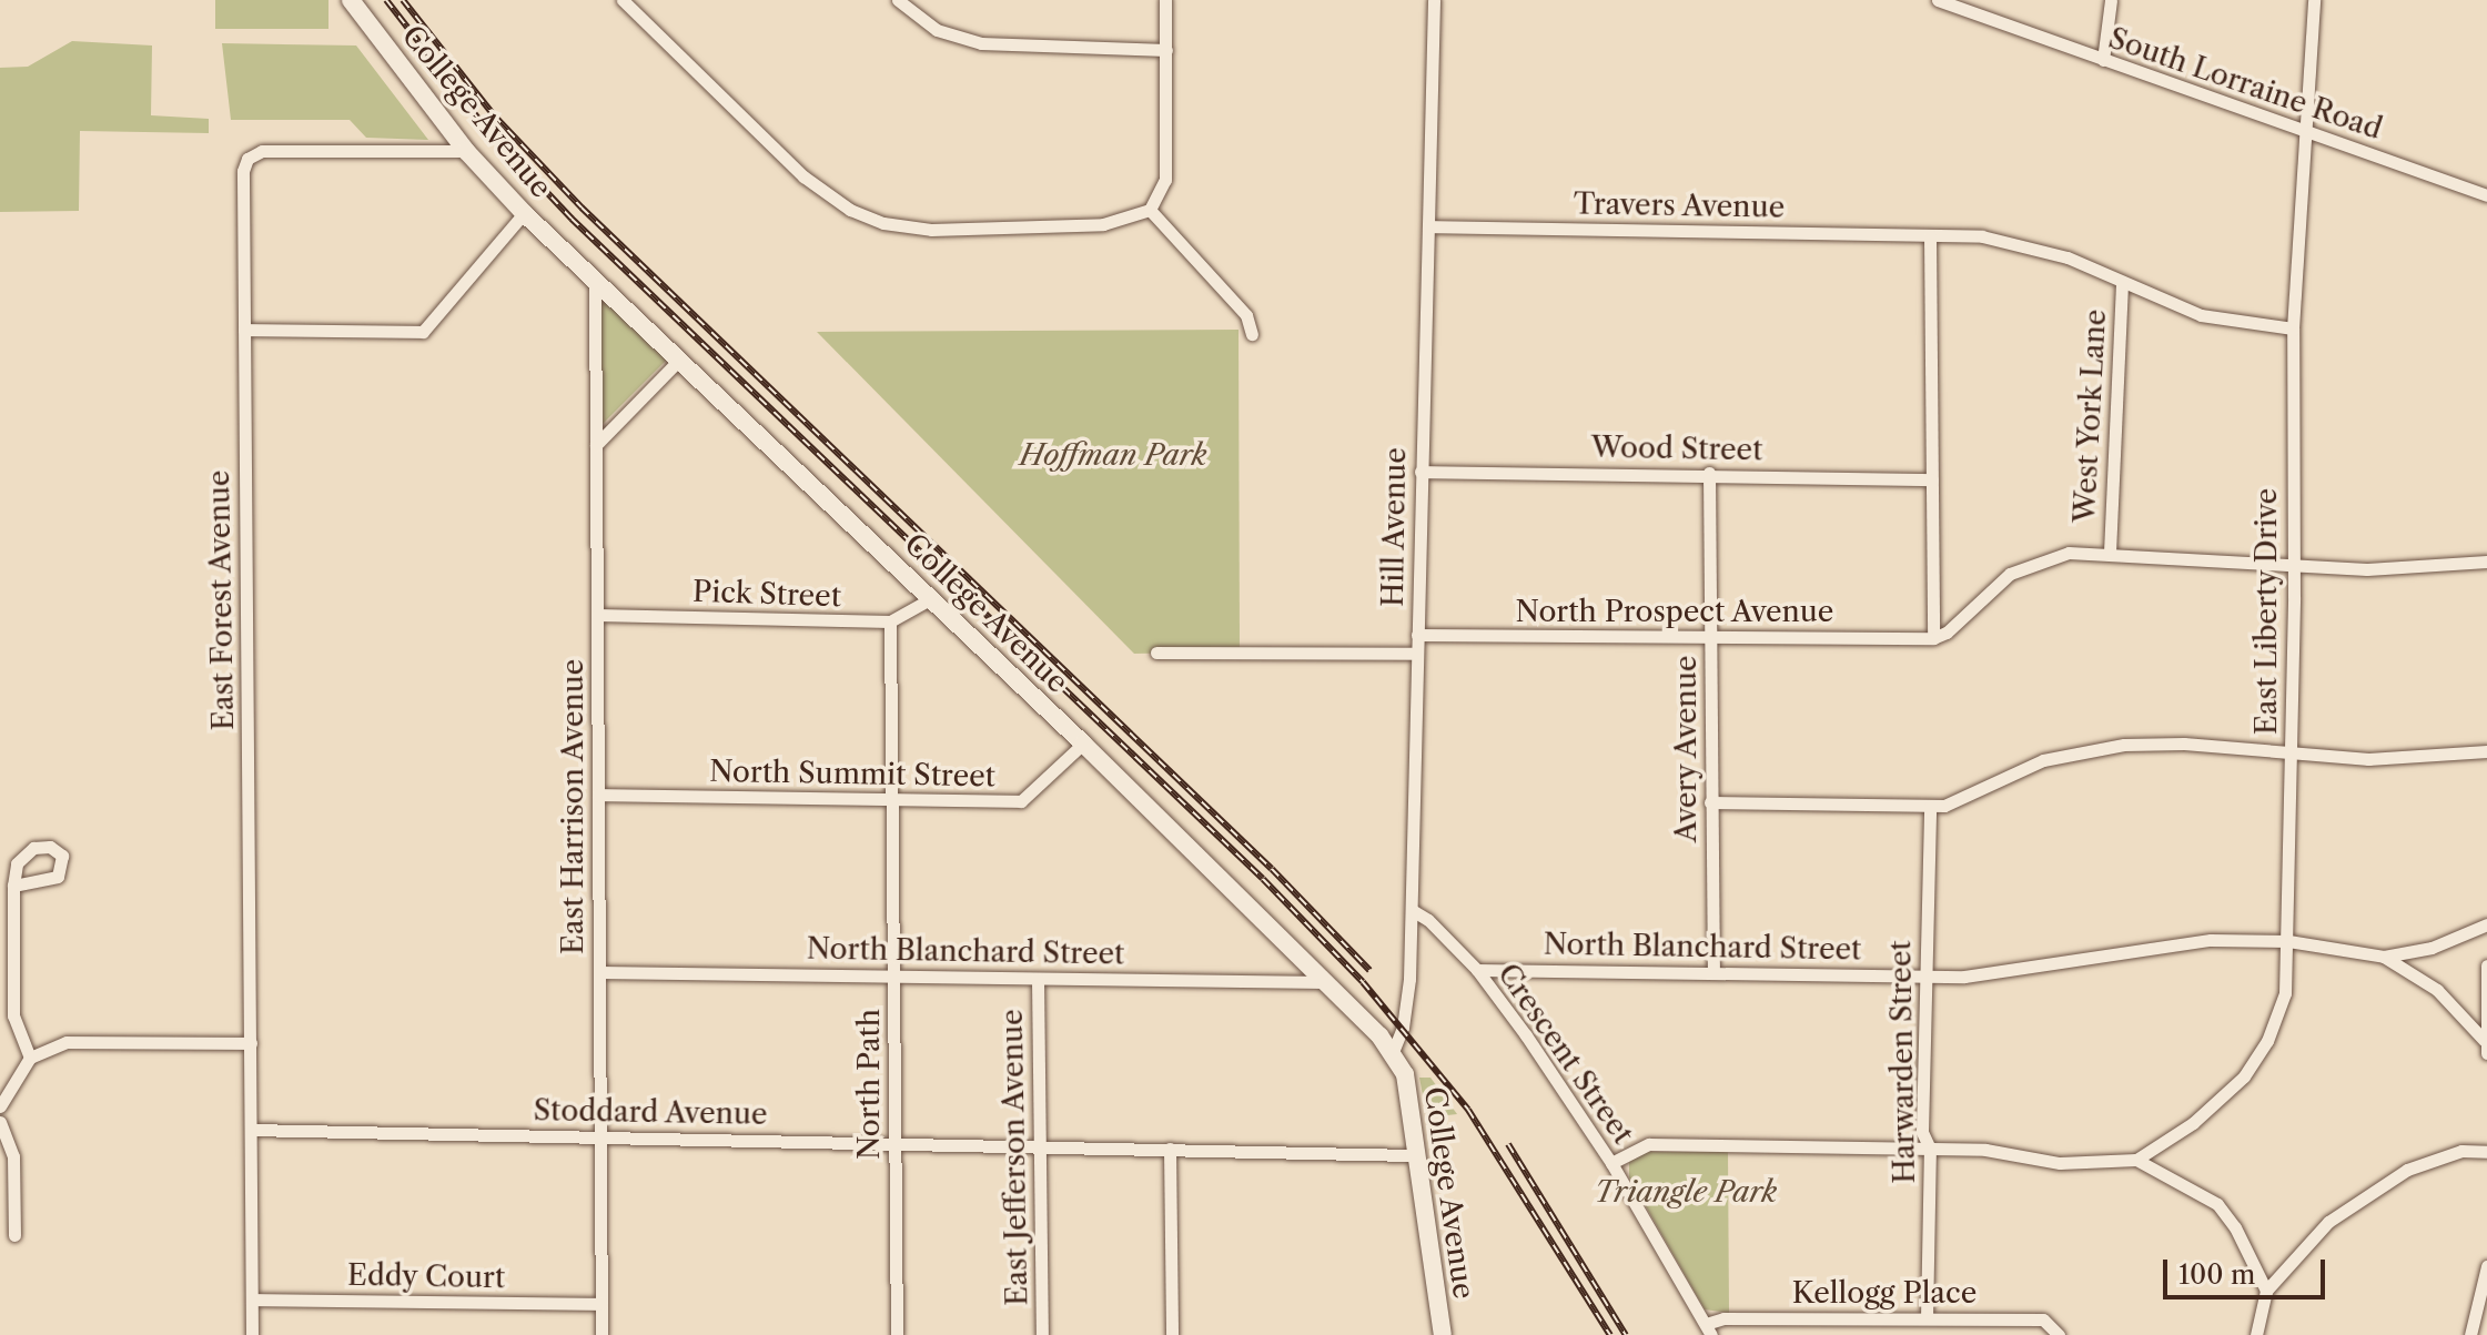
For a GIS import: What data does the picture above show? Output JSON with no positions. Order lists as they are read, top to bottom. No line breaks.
{"streets":{"street":["South Lorraine Road","College Avenue","Travers Avenue","West York Lane","Wood Street","Hill Avenue","Pick Street","East Forest Avenue","East Liberty Drive","North Prospect Avenue","Avery Avenue","North Summit Street","East Harrison Avenue","North Blanchard Street","Crescent Street","Harwarden Street","North Path","Stoddard Avenue","East Jefferson Avenue","Eddy Court","Kellogg Place"]},"crossings":[["South Lorraine Road","East Liberty Drive"],["College Avenue","Hill Avenue"],["College Avenue","East Forest Avenue"],["College Avenue","North Summit Street"],["College Avenue","East Harrison Avenue"],["College Avenue","North Blanchard Street"],["College Avenue","Stoddard Avenue"],["Travers Avenue","West York Lane"],["Travers Avenue","Hill Avenue"],["Travers Avenue","East Liberty Drive"],["Wood Street","Hill Avenue"],["Wood Street","Avery Avenue"],["Hill Avenue","North Prospect Avenue"],["Hill Avenue","Crescent Street"],["Pick Street","East Harrison Avenue"],["Pick Street","North Path"],["East Liberty Drive","North Blanchard Street"],["North Prospect Avenue","Avery Avenue"],["Avery Avenue","North Blanchard Street"],["North Summit Street","East Harrison Avenue"],["North Summit Street","North Path"],["East Harrison Avenue","North Blanchard Street"],["East Harrison Avenue","Stoddard Avenue"],["East Harrison Avenue","Eddy Court"],["North Blanchard Street","Crescent Street"],["North Blanchard Street","Harwarden Street"],["North Blanchard Street","North Path"],["North Blanchard Street","East Jefferson Avenue"],["Crescent Street","Kellogg Place"],["Harwarden Street","Kellogg Place"],["North Path","Stoddard Avenue"],["Stoddard Avenue","East Jefferson Avenue"]],"parks":["Hoffman Park","Triangle Park"],"scale_bar":"100 m"}
